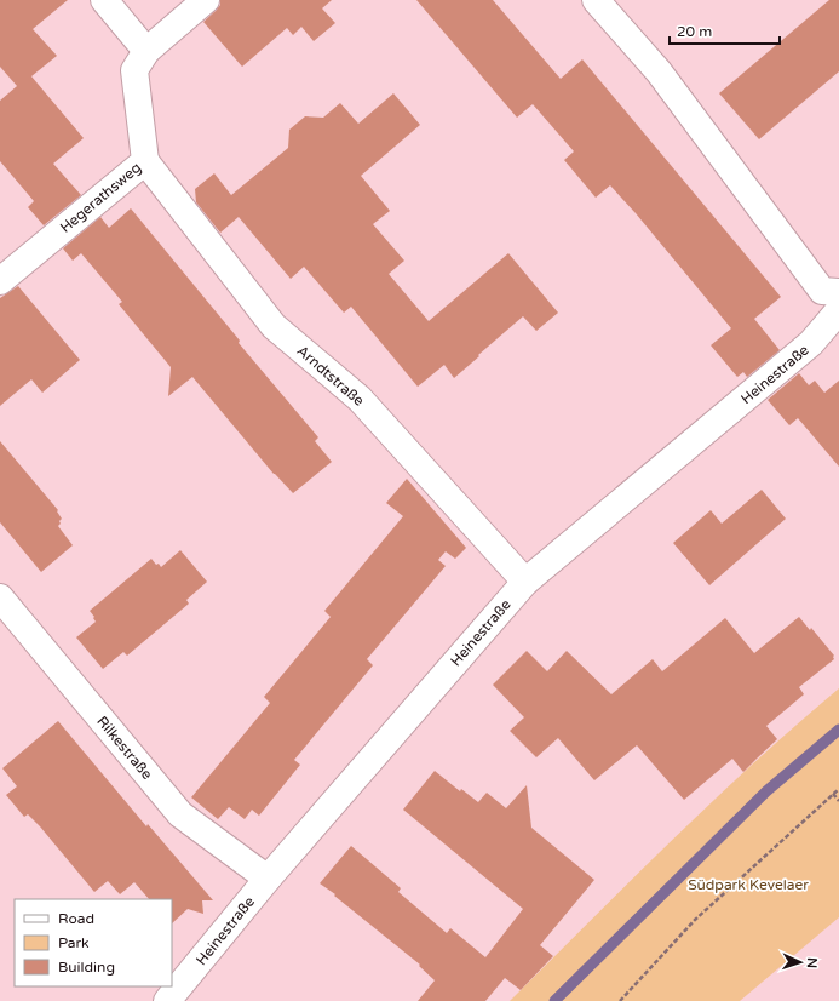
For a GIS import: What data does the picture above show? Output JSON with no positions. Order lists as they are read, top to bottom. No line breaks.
{"streets":{"street":["Hegerathsweg","Heinestraße","Arndtstraße","Rilkestraße"]},"crossings":[["Hegerathsweg","Arndtstraße"],["Heinestraße","Arndtstraße"],["Heinestraße","Rilkestraße"]],"parks":["Südpark Kevelaer"],"legend":["Road","Park","Building"],"scale_bar":"20 m","north":"right"}
